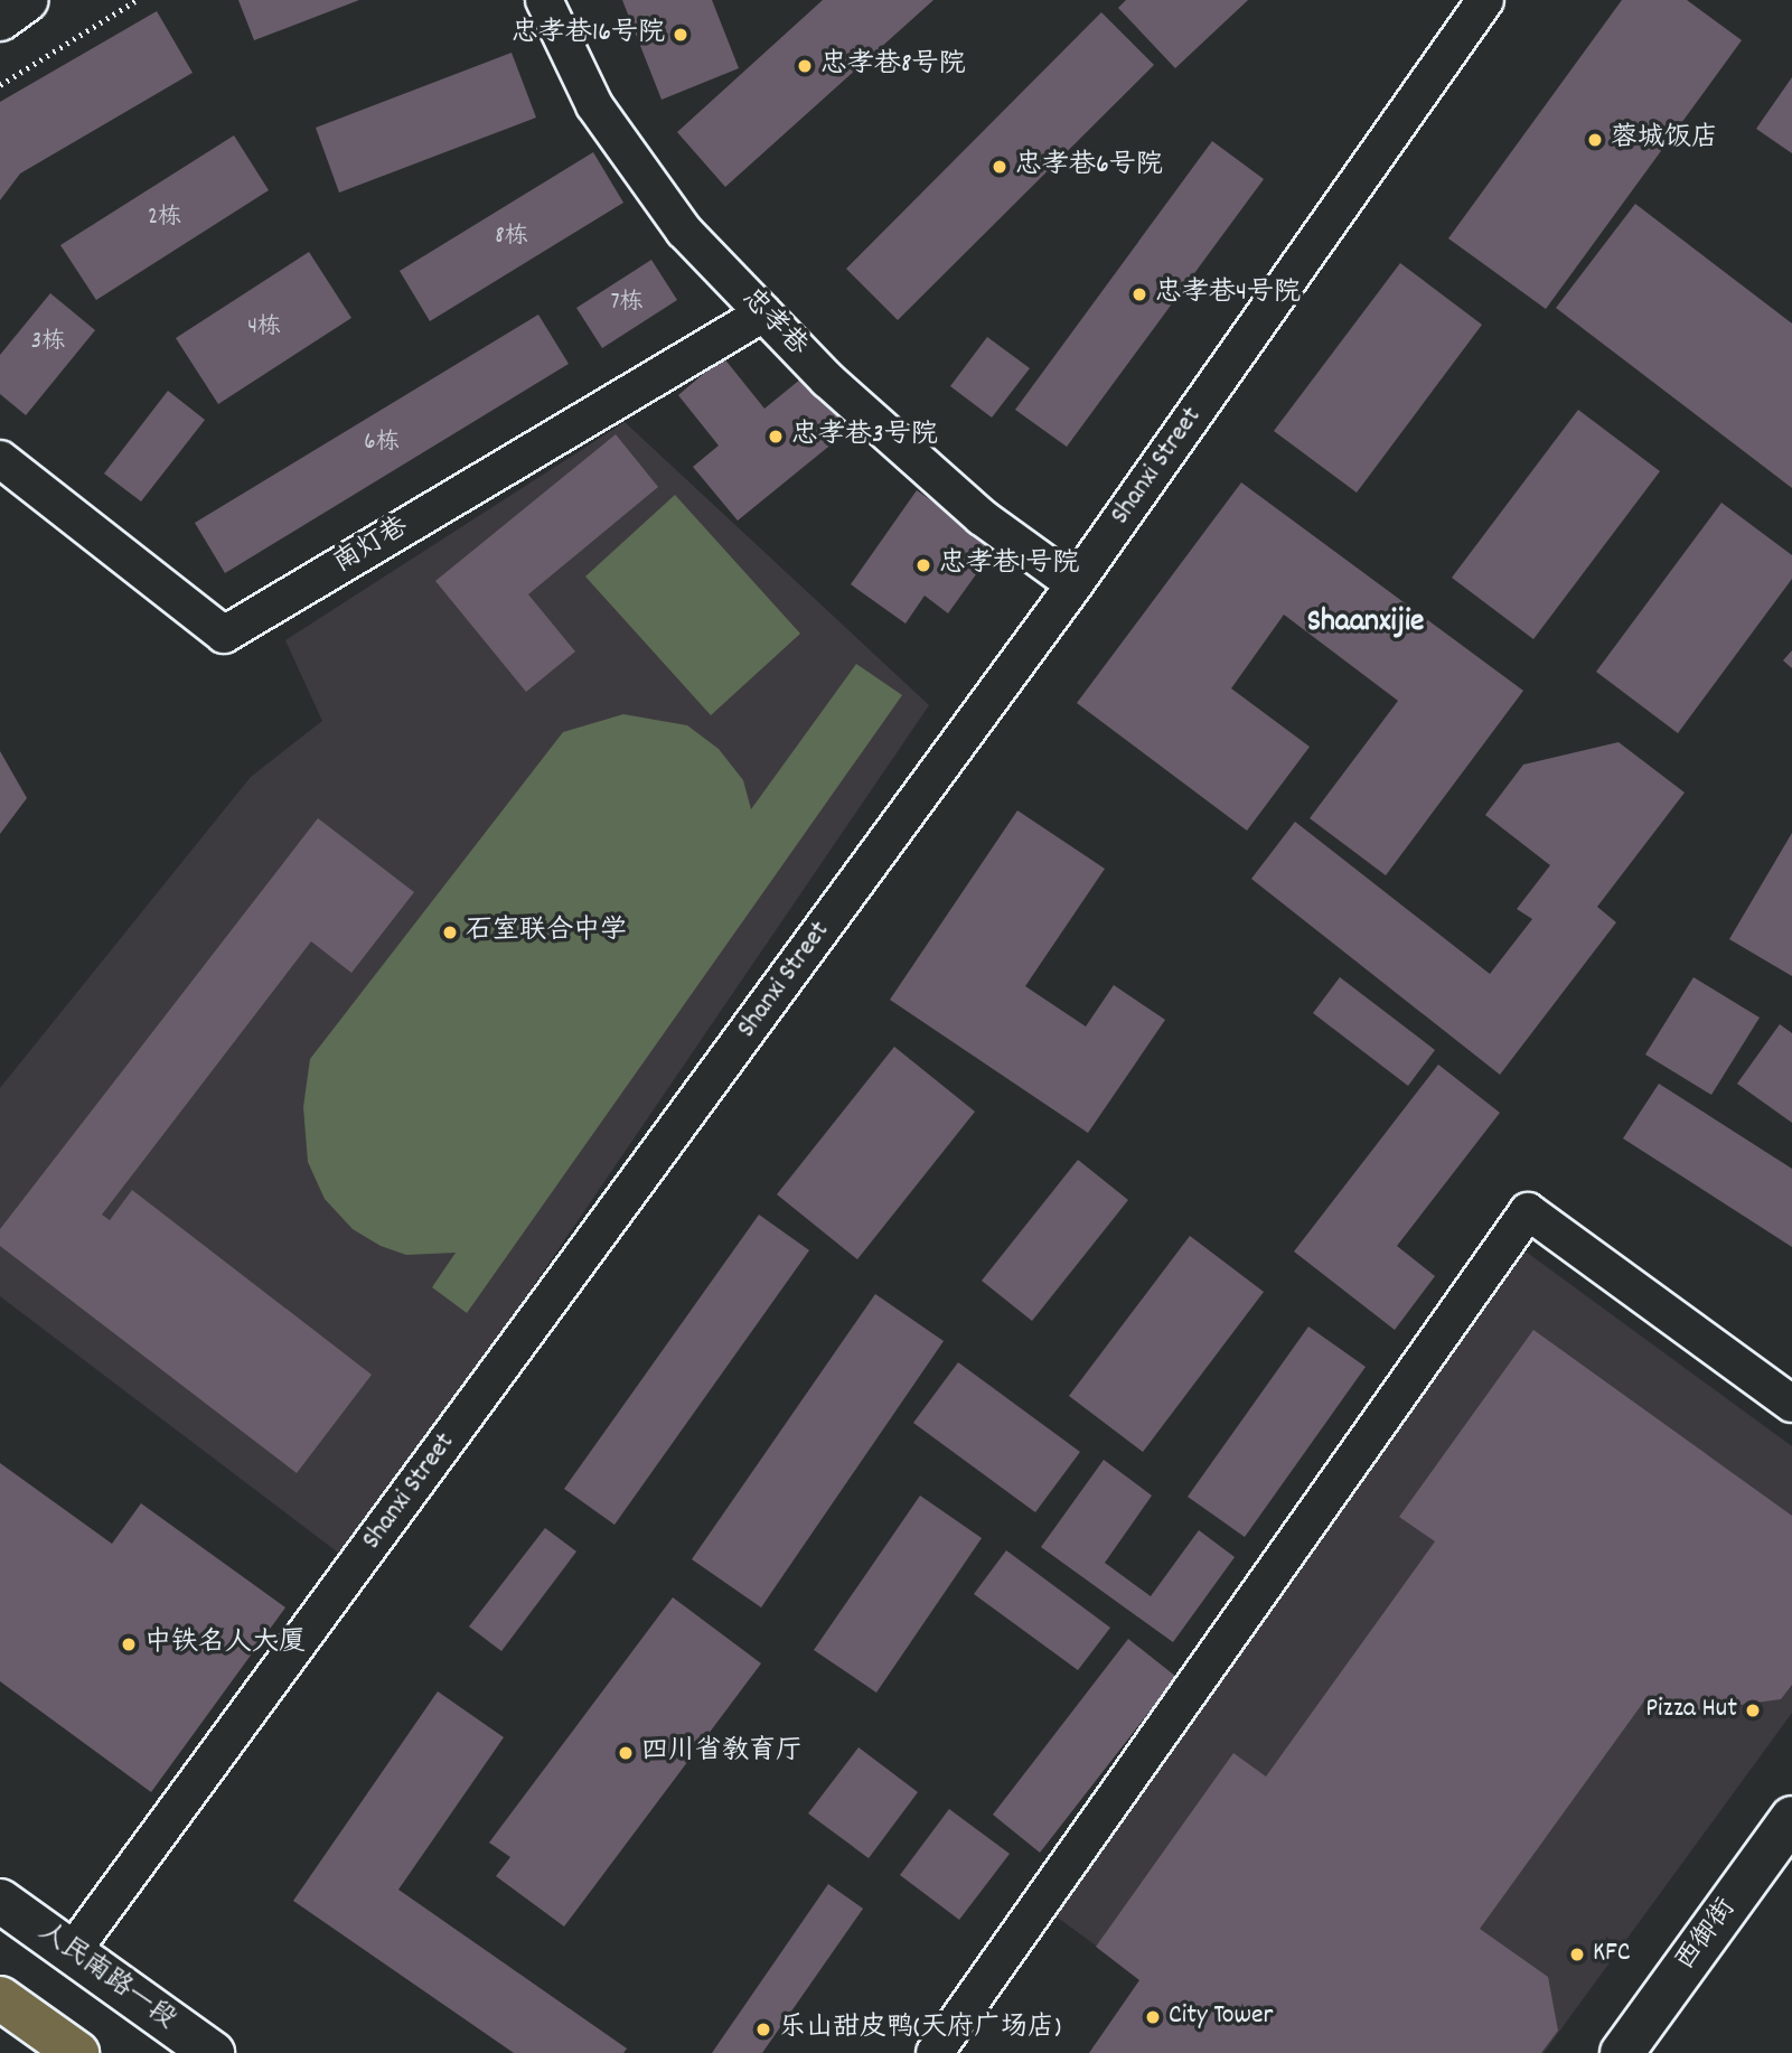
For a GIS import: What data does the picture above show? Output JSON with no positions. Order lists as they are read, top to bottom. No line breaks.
{"streets":{"main road":["西御街","人民南路一段"],"street":["忠孝巷","Shanxi Street","南灯巷"]},"crossings":[["忠孝巷","Shanxi Street"],["忠孝巷","南灯巷"],["Shanxi Street","人民南路一段"]],"districts":["Shaanxijie"],"places":["忠孝巷16号院","忠孝巷8号院","蓉城饭店","忠孝巷6号院","忠孝巷4号院","忠孝巷3号院","忠孝巷1号院","石室联合中学","中铁名人大厦","Pizza Hut","四川省教育厅","KFC","City Tower","乐山甜皮鸭(天府广场店)"],"house_numbers":["2栋","8栋","7栋","4栋","3栋","6栋"]}
